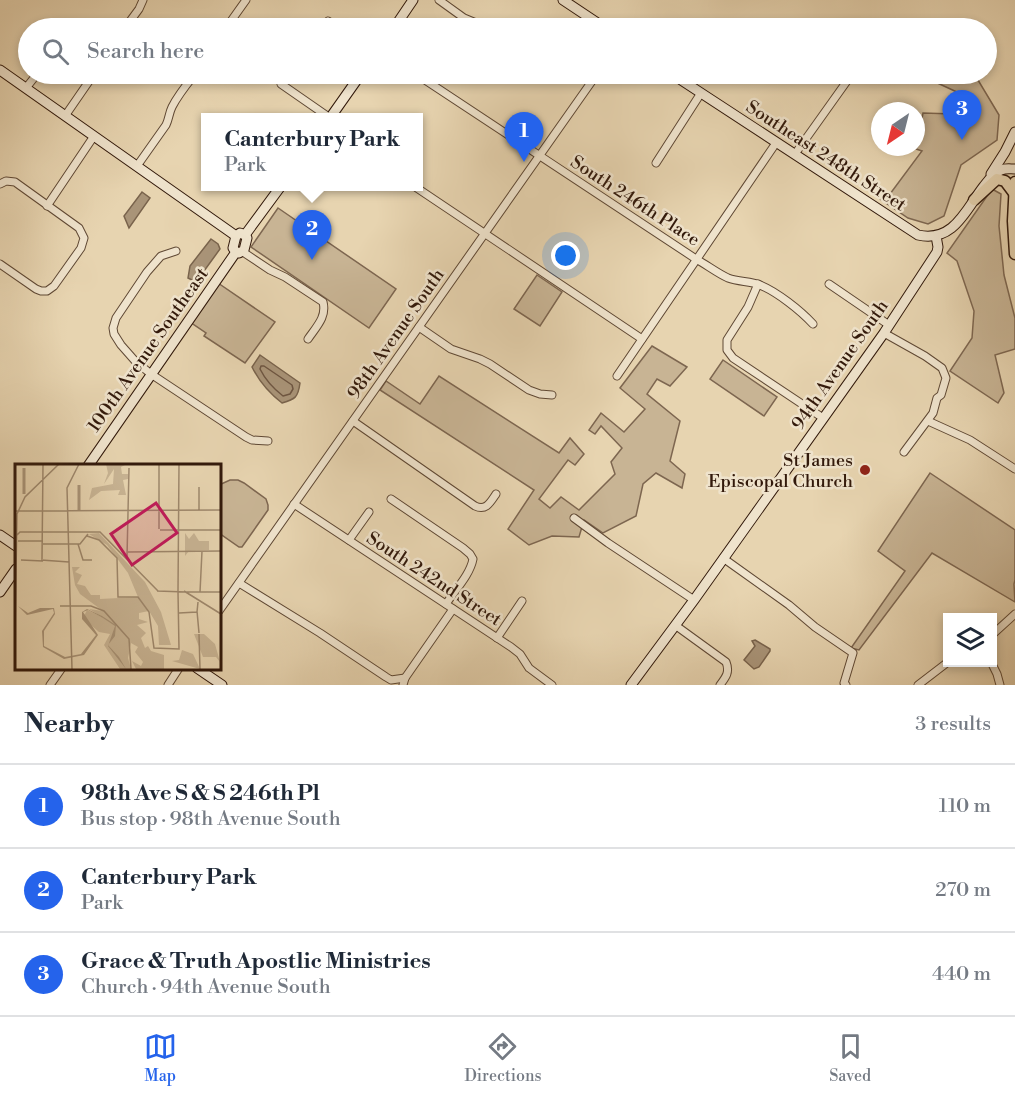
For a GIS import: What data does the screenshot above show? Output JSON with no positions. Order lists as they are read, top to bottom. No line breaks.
{"streets":{"street":["Southeast 248th Street","South 246th Place","98th Avenue South","100th Avenue Southeast","94th Avenue South","South 242nd Street"]},"crossings":[["Southeast 248th Street","94th Avenue South"],["South 246th Place","98th Avenue South"],["98th Avenue South","South 242nd Street"]],"places":["St James Episcopal Church"],"north":"bottom left","page":{"search":"Search here","pins":["3","1","2"],"popup":["Canterbury Park","Park"],"heading":["Nearby","3 results"],"list":[{"mark":"1","name":"98th Ave S & S 246th Pl","note":"Bus stop · 98th Avenue South","value":"110 m"},{"mark":"2","name":"Canterbury Park","note":"Park","value":"270 m"},{"mark":"3","name":"Grace & Truth Apostlic Ministries","note":"Church · 94th Avenue South","value":"440 m"}],"nav":["Map","Directions","Saved"]}}
